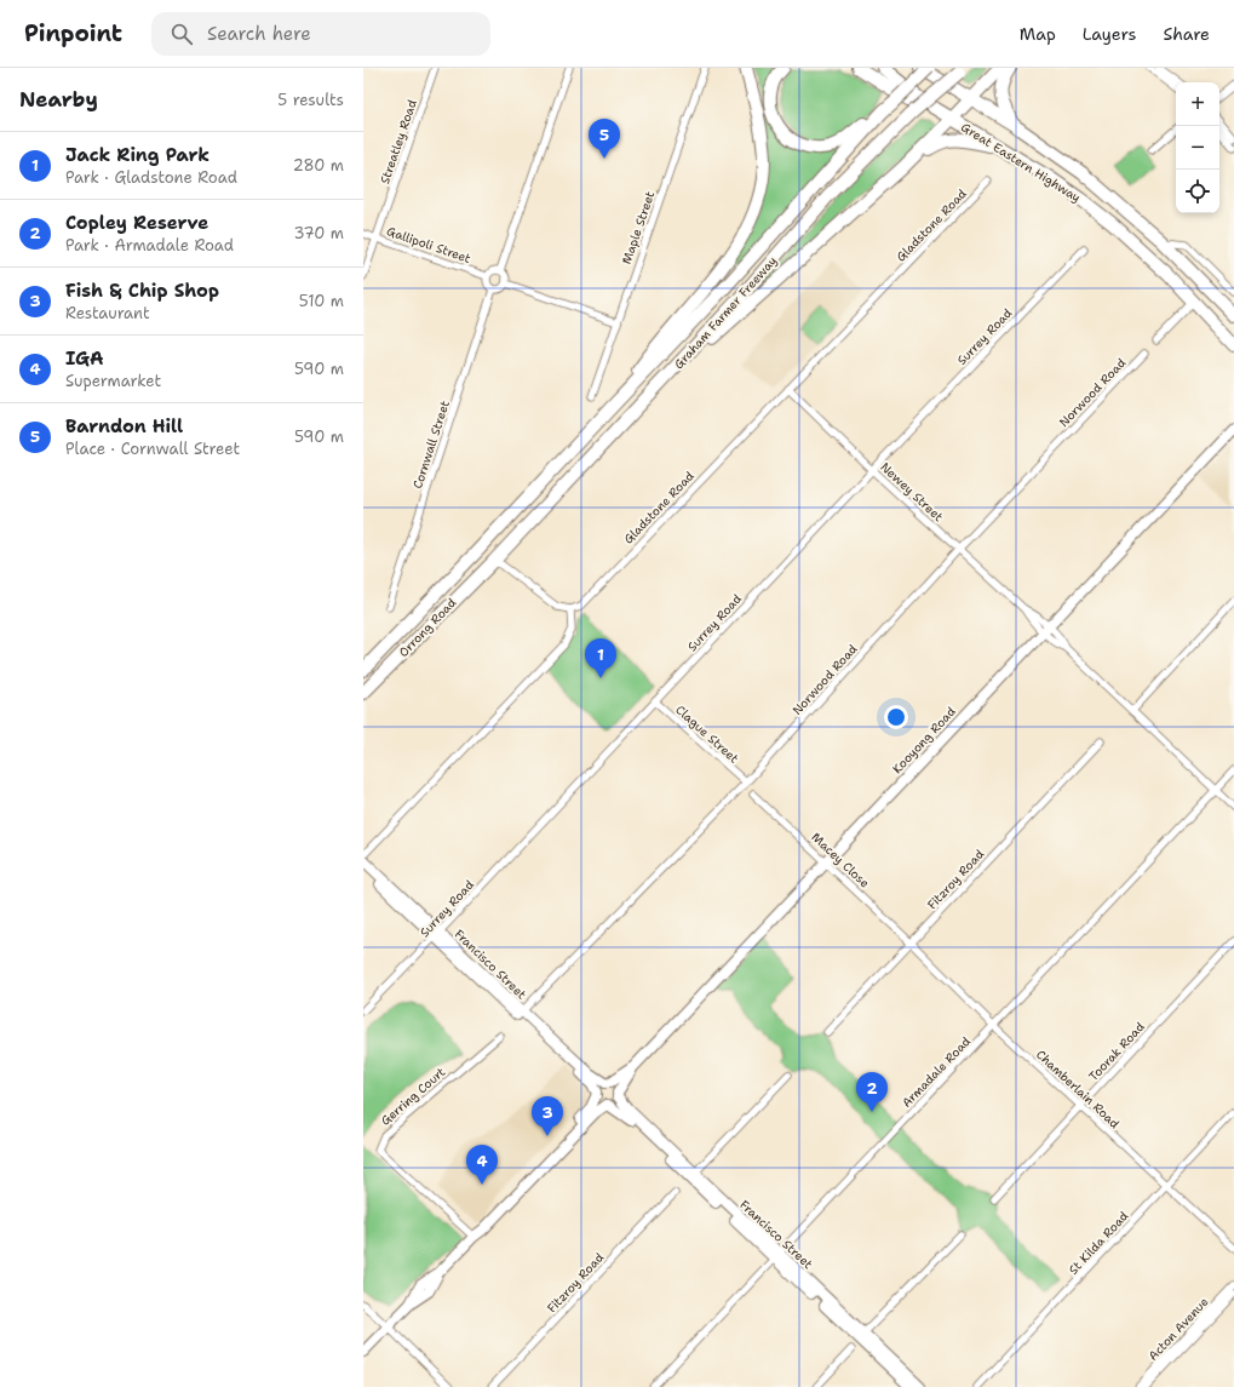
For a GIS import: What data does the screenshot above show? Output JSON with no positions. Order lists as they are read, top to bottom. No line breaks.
{"streets":{"highway":["Great Eastern Highway","Graham Farmer Freeway","Orrong Road"],"street":["Streatley Road","Gladstone Road","Maple Street","Gallipoli Street","Surrey Road","Norwood Road","Cornwall Street","Newey Street","Clague Street","Kooyong Road","Macey Close","Fitzroy Road","Francisco Street","Toorak Road","Armadale Road","Chamberlain Road","Gerring Court","St Kilda Road","Acton Avenue"]},"crossings":[["Streatley Road","Gallipoli Street"],["Gladstone Road","Newey Street"],["Gallipoli Street","Cornwall Street"],["Graham Farmer Freeway","Orrong Road"],["Surrey Road","Newey Street"],["Surrey Road","Clague Street"],["Surrey Road","Francisco Street"],["Norwood Road","Newey Street"],["Norwood Road","Clague Street"],["Norwood Road","Francisco Street"],["Newey Street","Kooyong Road"],["Newey Street","Armadale Road"],["Kooyong Road","Macey Close"],["Kooyong Road","Francisco Street"],["Macey Close","Fitzroy Road"],["Macey Close","Chamberlain Road"],["Fitzroy Road","Chamberlain Road"],["Francisco Street","Armadale Road"],["Toorak Road","Chamberlain Road"],["Armadale Road","Chamberlain Road"],["Chamberlain Road","St Kilda Road"]],"page":{"header":"Pinpoint","search":"Search here","nav":["Map","Layers","Share"],"heading":["Nearby","5 results"],"map_buttons":["+","−"],"pins":["5","1","2","3","4"],"list":[{"mark":"1","name":"Jack Ring Park","note":"Park · Gladstone Road","value":"280 m"},{"mark":"2","name":"Copley Reserve","note":"Park · Armadale Road","value":"370 m"},{"mark":"3","name":"Fish & Chip Shop","note":"Restaurant","value":"510 m"},{"mark":"4","name":"IGA","note":"Supermarket","value":"590 m"},{"mark":"5","name":"Barndon Hill","note":"Place · Cornwall Street","value":"590 m"}]}}
